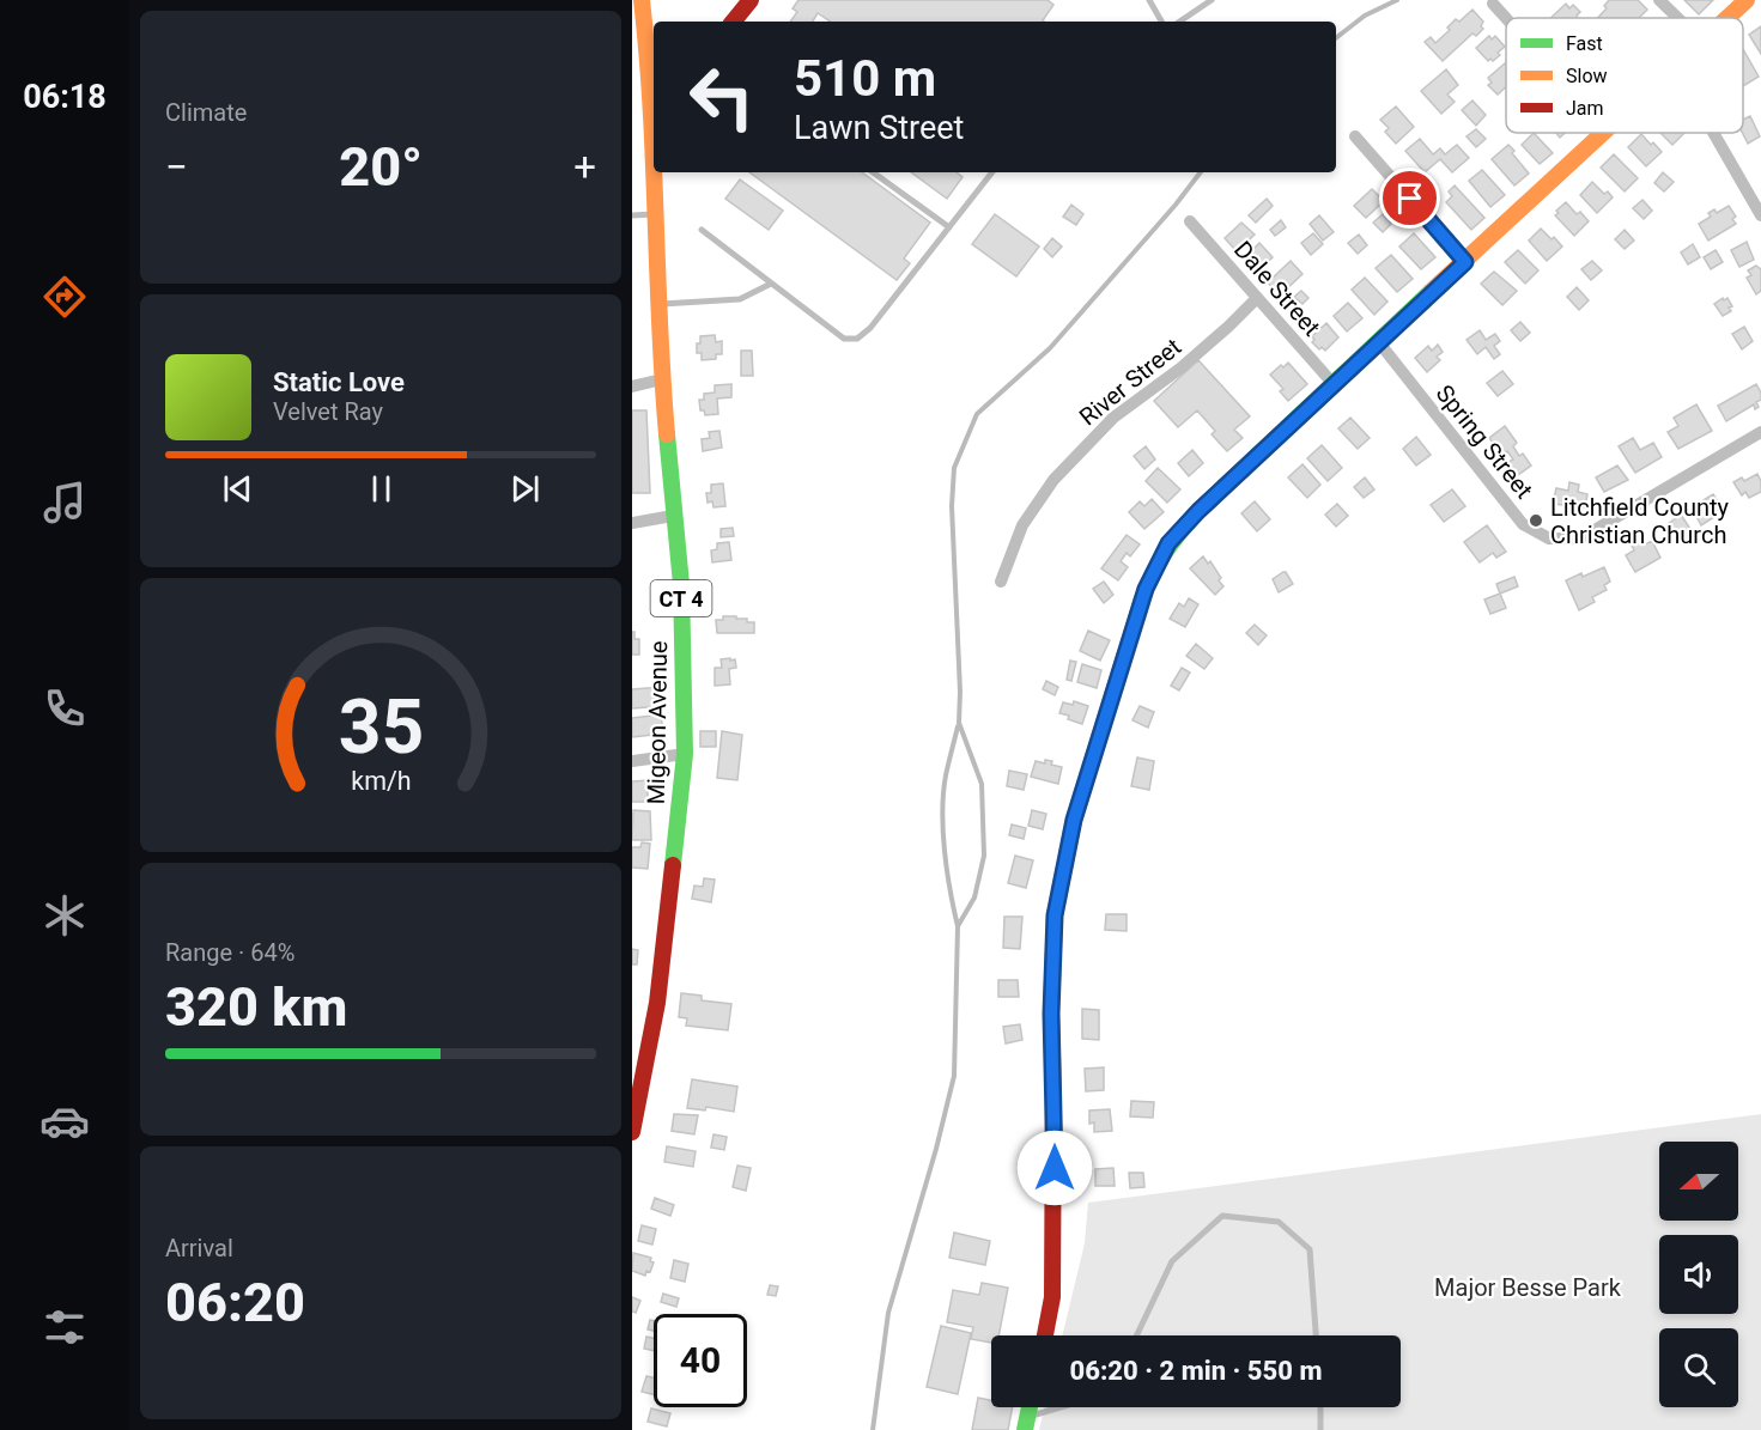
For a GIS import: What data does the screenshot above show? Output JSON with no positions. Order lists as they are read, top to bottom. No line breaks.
{"streets":{"street":["Dale Street","River Street","Spring Street","CT 4","Migeon Avenue"]},"crossings":[["Dale Street","River Street"],["CT 4","Migeon Avenue"]],"parks":["Major Besse Park"],"places":["Litchfield County Christian Church"],"legend":["Fast","Slow","Jam"],"north":"left","page":{"tabs":"06:18","tile":["Climate",["Range · 64%","320 km"],["Arrival","06:20"]],"turn":["510 m","Lawn Street"],"heat":["−","20°","+"],"song":["Static Love","Velvet Ray"],"limit":"40","trip":"06:20 · 2 min · 550 m","gauge":["35","km/h"]}}
